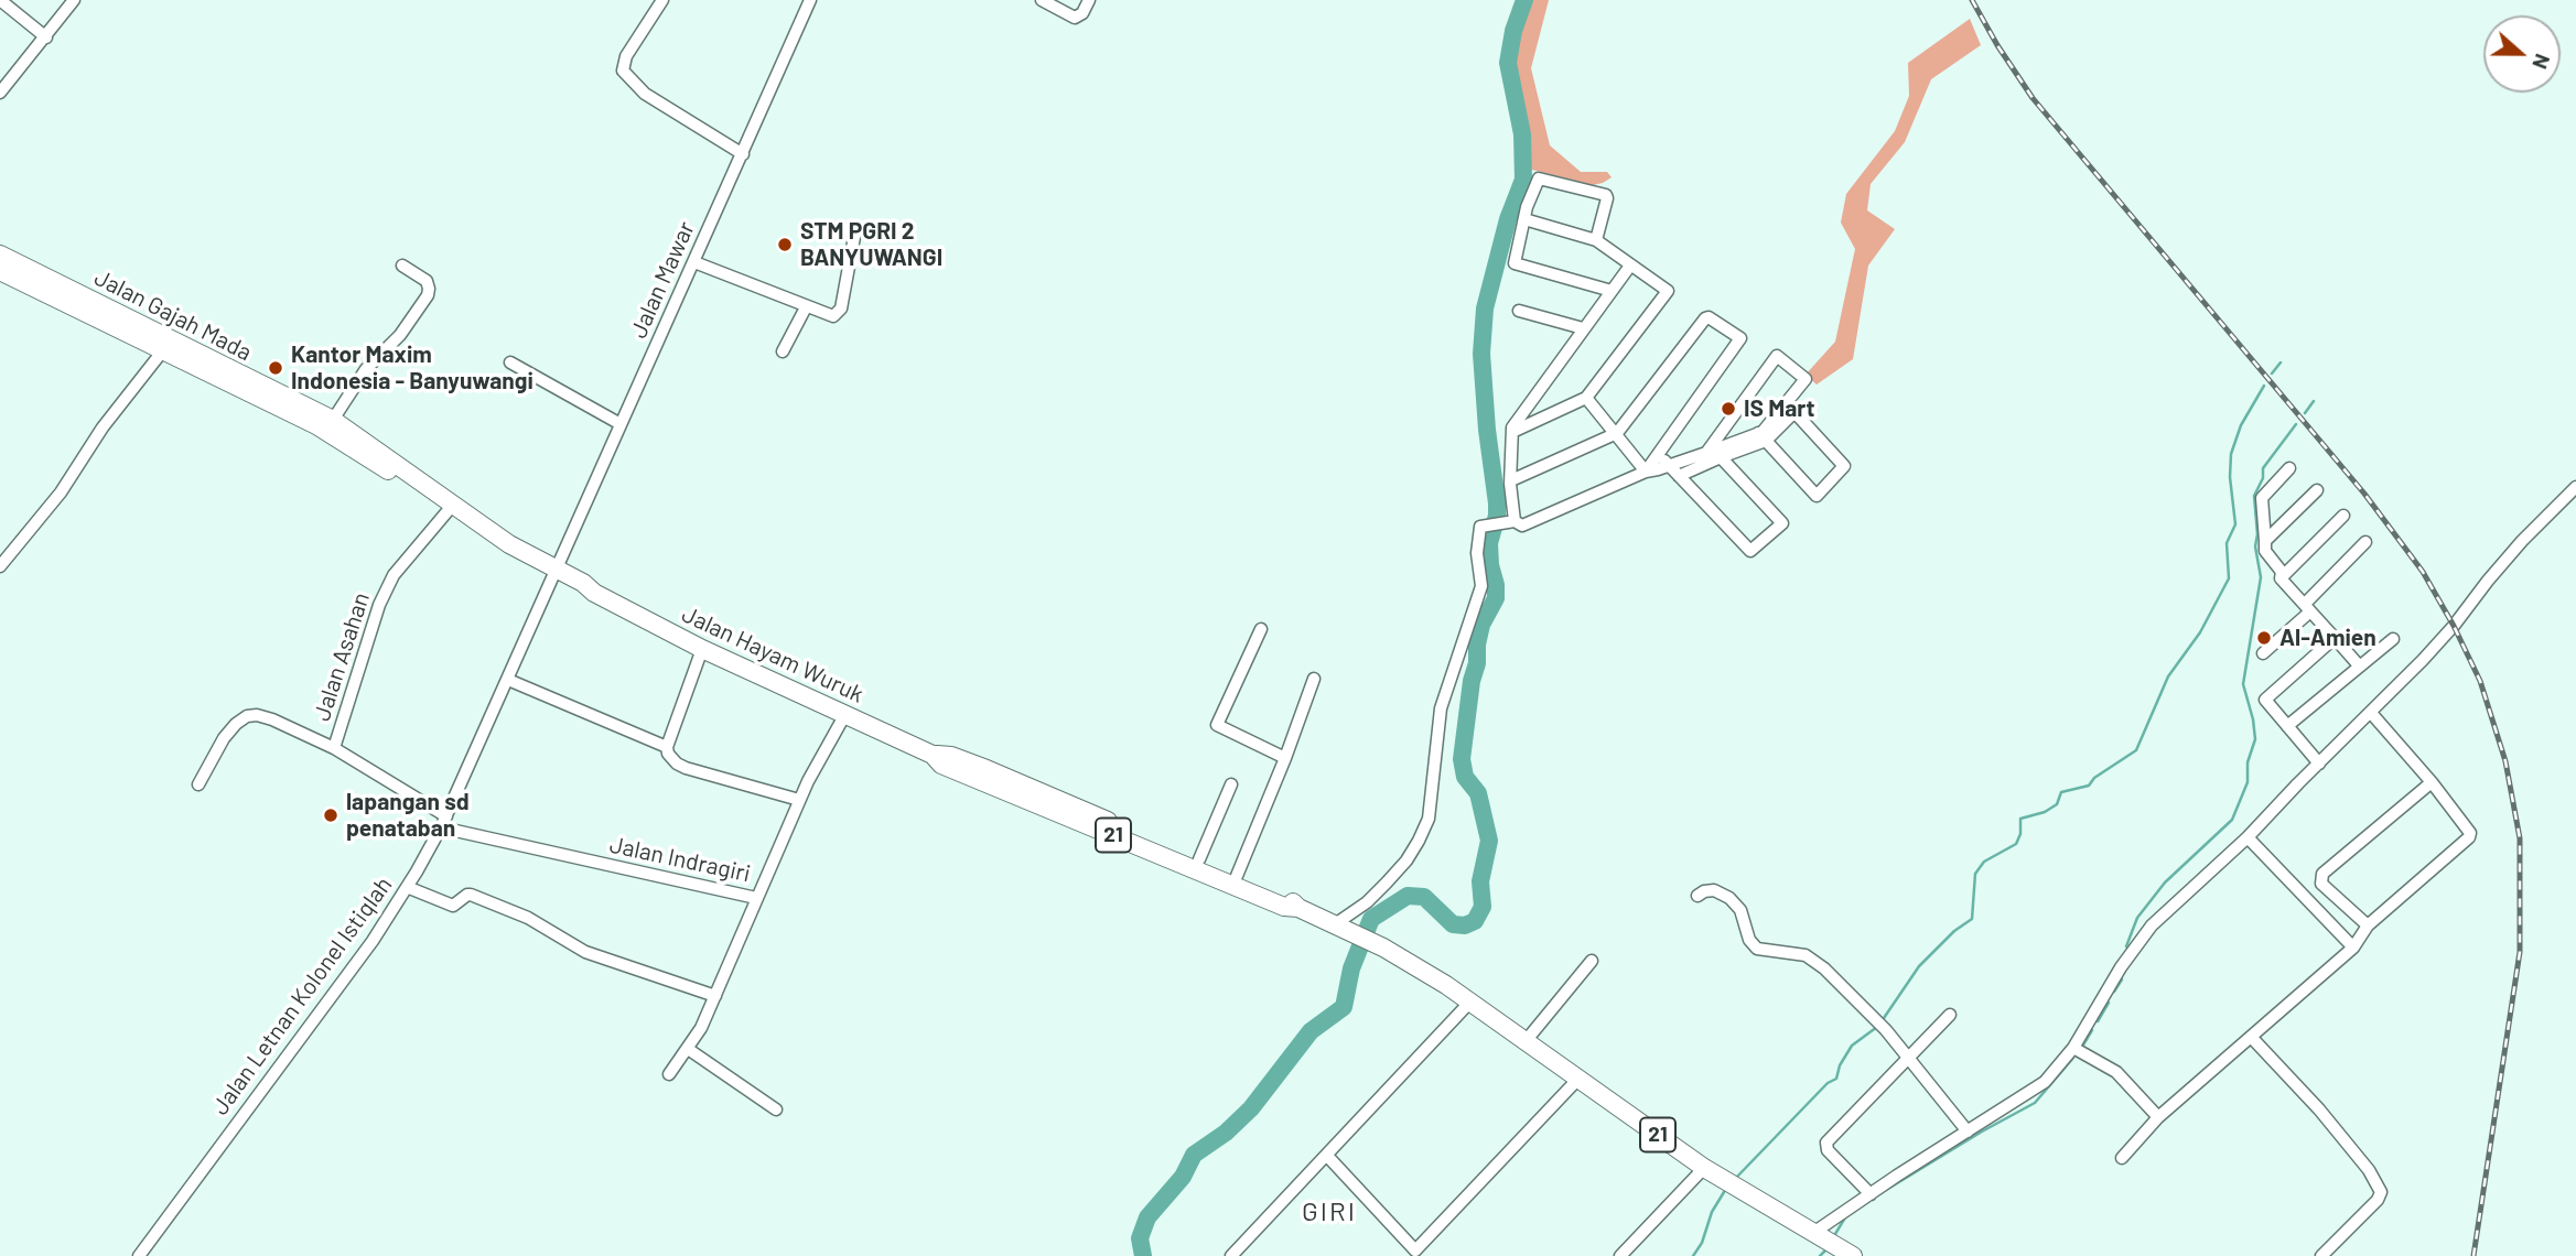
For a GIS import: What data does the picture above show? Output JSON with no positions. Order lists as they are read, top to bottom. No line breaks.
{"streets":{"highway":["Jalan Gajah Mada","Jalan Hayam Wuruk","21"],"street":["Jalan Mawar","Jalan Asahan","Jalan Indragiri","Jalan Letnan Kolonel Istiqlah"]},"crossings":[["Jalan Mawar","Jalan Gajah Mada"],["Jalan Mawar","Jalan Hayam Wuruk"],["Jalan Mawar","21"],["Jalan Mawar","Jalan Letnan Kolonel Istiqlah"],["Jalan Gajah Mada","Jalan Hayam Wuruk"],["Jalan Gajah Mada","Jalan Asahan"],["Jalan Gajah Mada","21"],["Jalan Gajah Mada","Jalan Letnan Kolonel Istiqlah"],["Jalan Hayam Wuruk","21"],["Jalan Hayam Wuruk","Jalan Indragiri"],["Jalan Hayam Wuruk","Jalan Letnan Kolonel Istiqlah"],["Jalan Asahan","21"],["Jalan Asahan","Jalan Indragiri"],["Jalan Asahan","Jalan Letnan Kolonel Istiqlah"],["21","Jalan Letnan Kolonel Istiqlah"],["Jalan Indragiri","Jalan Letnan Kolonel Istiqlah"]],"districts":["GIRI"],"places":["STM PGRI 2 BANYUWANGI","Kantor Maxim Indonesia - Banyuwangi","IS Mart","Al-Amien","lapangan sd penataban"],"north":"right"}
